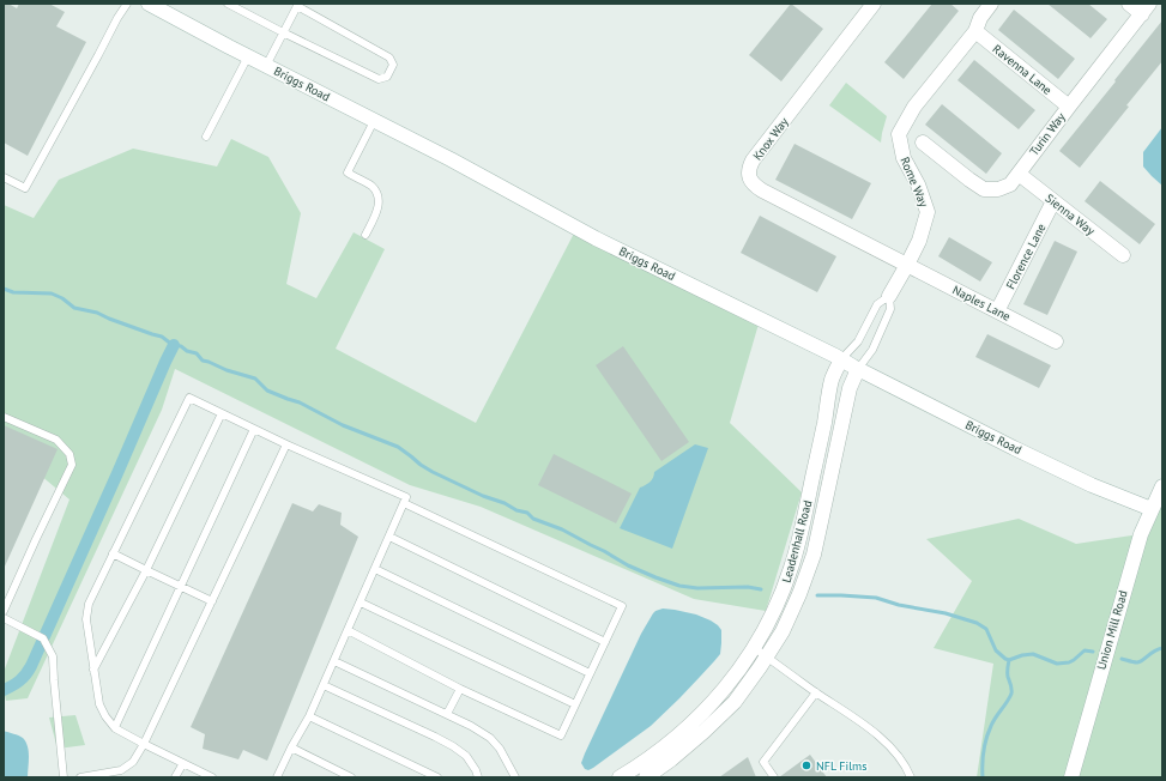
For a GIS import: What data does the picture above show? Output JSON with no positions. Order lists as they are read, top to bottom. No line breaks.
{"streets":{"street":["Ravenna Lane","Briggs Road","Turin Way","Knox Way","Rome Way","Sienna Way","Florence Lane","Naples Lane","Leadenhall Road","Union Mill Road"]},"crossings":[["Ravenna Lane","Turin Way"],["Ravenna Lane","Rome Way"],["Briggs Road","Leadenhall Road"],["Briggs Road","Union Mill Road"],["Turin Way","Sienna Way"],["Knox Way","Rome Way"],["Knox Way","Naples Lane"],["Rome Way","Naples Lane"],["Sienna Way","Florence Lane"],["Florence Lane","Naples Lane"]],"places":["NFL Films"]}
